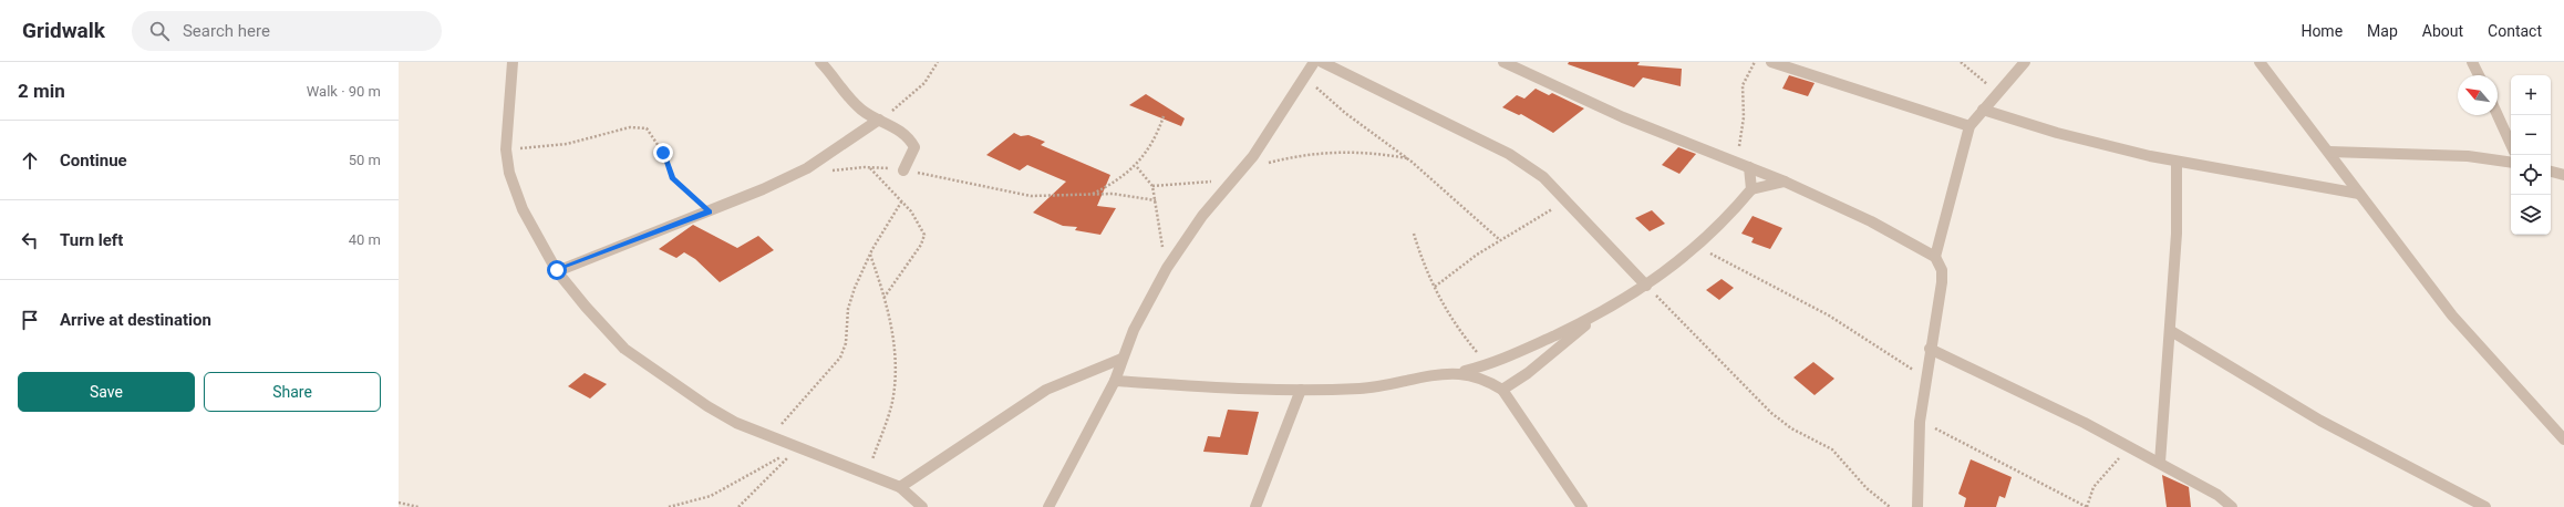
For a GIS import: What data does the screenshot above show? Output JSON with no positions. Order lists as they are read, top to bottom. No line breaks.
{"north":"top left","page":{"header":"Gridwalk","search":"Search here","nav":["Home","Map","About","Contact"],"heading":["2 min","Walk · 90 m"],"map_buttons":["+","−"],"list":[["Continue","50 m"],["Turn left","40 m"],"Arrive at destination"],"buttons":["Save","Share"]}}
